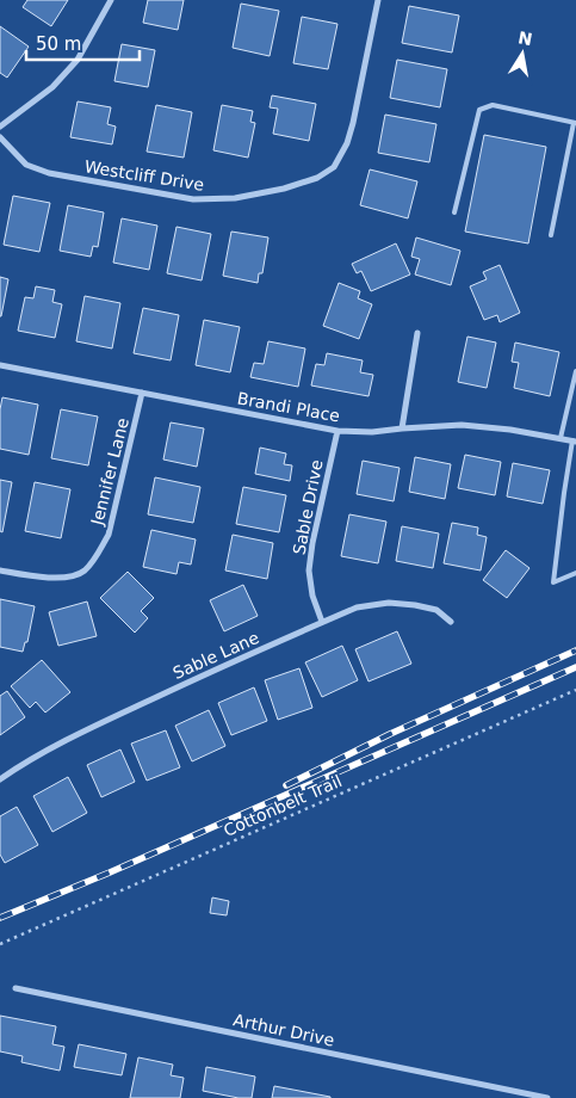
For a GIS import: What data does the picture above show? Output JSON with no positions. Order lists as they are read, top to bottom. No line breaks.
{"streets":{"street":["Westcliff Drive","Brandi Place","Jennifer Lane","Sable Drive","Sable Lane","Arthur Drive"],"path":["Cottonbelt Trail"]},"crossings":[["Brandi Place","Jennifer Lane"],["Brandi Place","Sable Drive"],["Sable Drive","Sable Lane"]],"scale_bar":"50 m","north":"top"}
